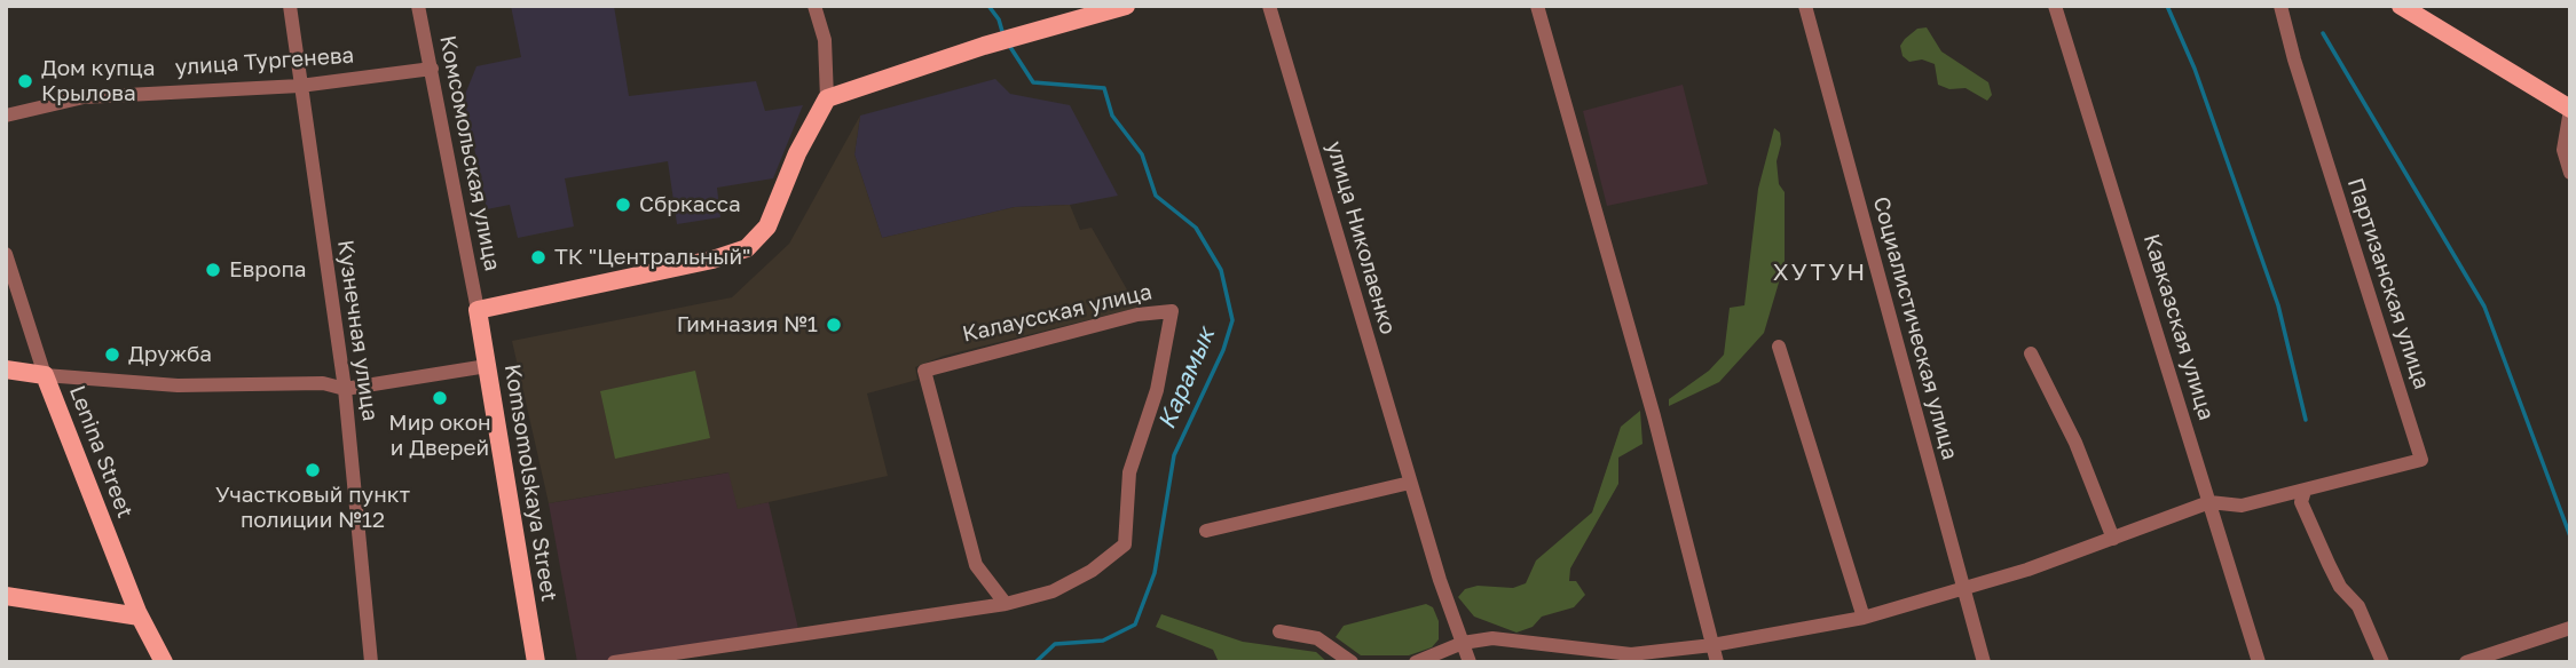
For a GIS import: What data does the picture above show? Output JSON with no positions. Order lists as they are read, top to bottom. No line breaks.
{"streets":{"main road":["Lenina Street","Komsomolskaya Street"],"street":["улица Тургенева","Комсомольская улица","улица Николаенко","Партизанская улица","Калаусская улица","Кавказская улица","Социалистическая улица","Кузнечная улица"]},"crossings":[["улица Тургенева","Комсомольская улица"],["улица Тургенева","Кузнечная улица"],["Комсомольская улица","Komsomolskaya Street"],["улица Николаенко","Партизанская улица"],["Партизанская улица","Кавказская улица"],["Партизанская улица","Социалистическая улица"]],"districts":["ХУТУН"],"water":["Карамык"],"places":["Дом купца Крылова","Сбркасса","ТК \"Центральный\"","Европа","Гимназия №1","Дружба","Мир окон и Дверей","Участковый пункт полиции №12"]}
